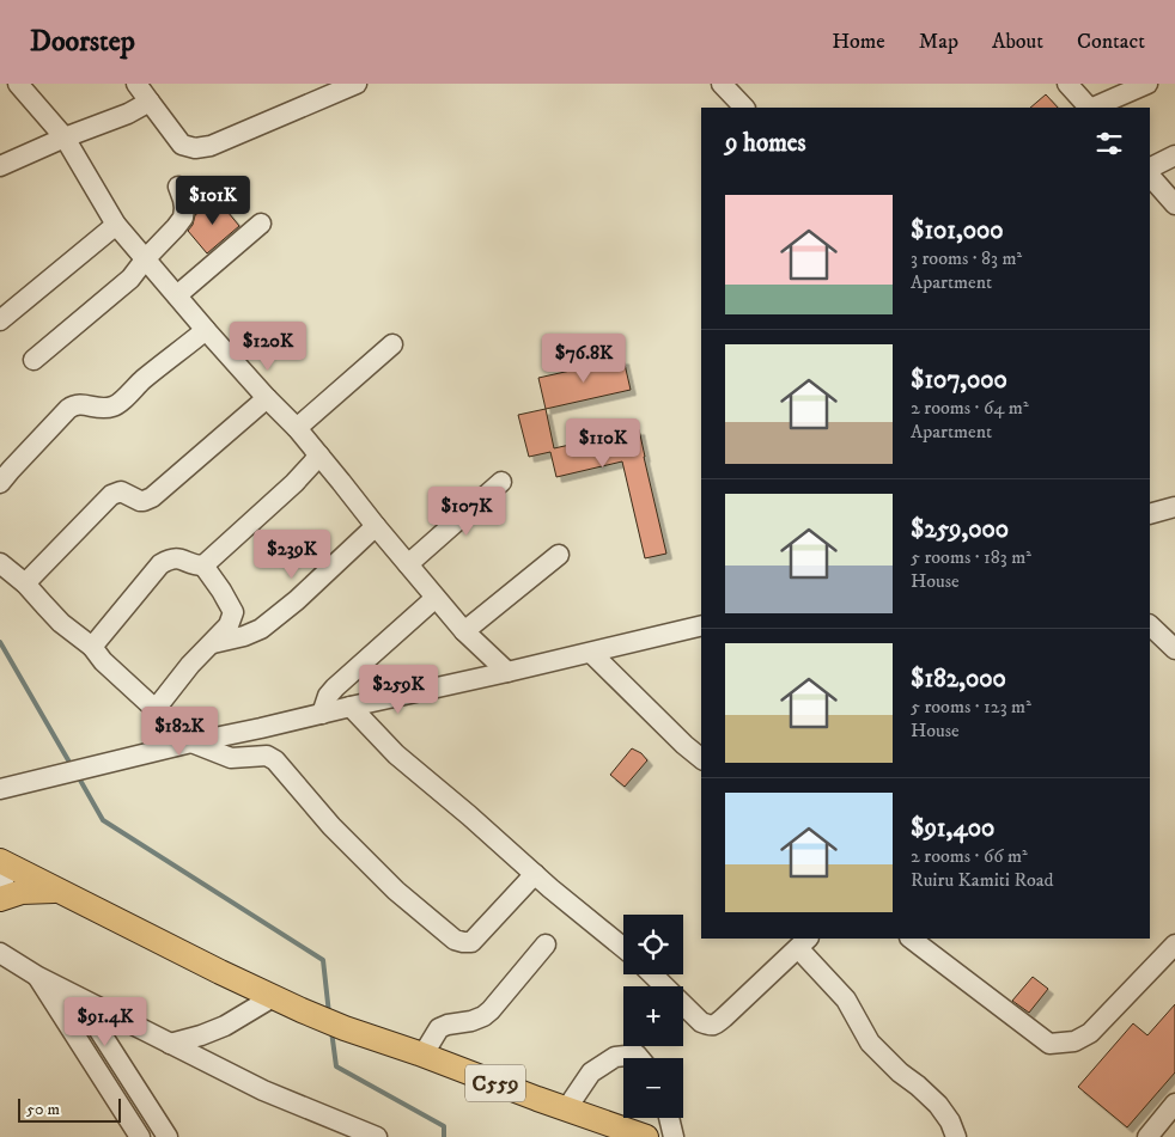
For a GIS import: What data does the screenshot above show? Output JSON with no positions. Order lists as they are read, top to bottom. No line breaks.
{"streets":{"main road":["C559"]},"scale_bar":"50 m","page":{"header":"Doorstep","nav":["Home","Map","About","Contact"],"heading":"9 homes","price":["$101K","$120K","$76.8K","$110K","$107K","$239K","$259K","$182K","$91.4K"],"list":[{"name":"$101,000","note":"3 rooms · 83 m² · Apartment"},{"name":"$107,000","note":"2 rooms · 64 m² · Apartment"},{"name":"$259,000","note":"5 rooms · 183 m² · House"},{"name":"$182,000","note":"5 rooms · 123 m² · House"},{"name":"$91,400","note":"2 rooms · 66 m² · Ruiru Kamiti Road"}],"map_buttons":["+","−"],"scale":"50 m"}}
